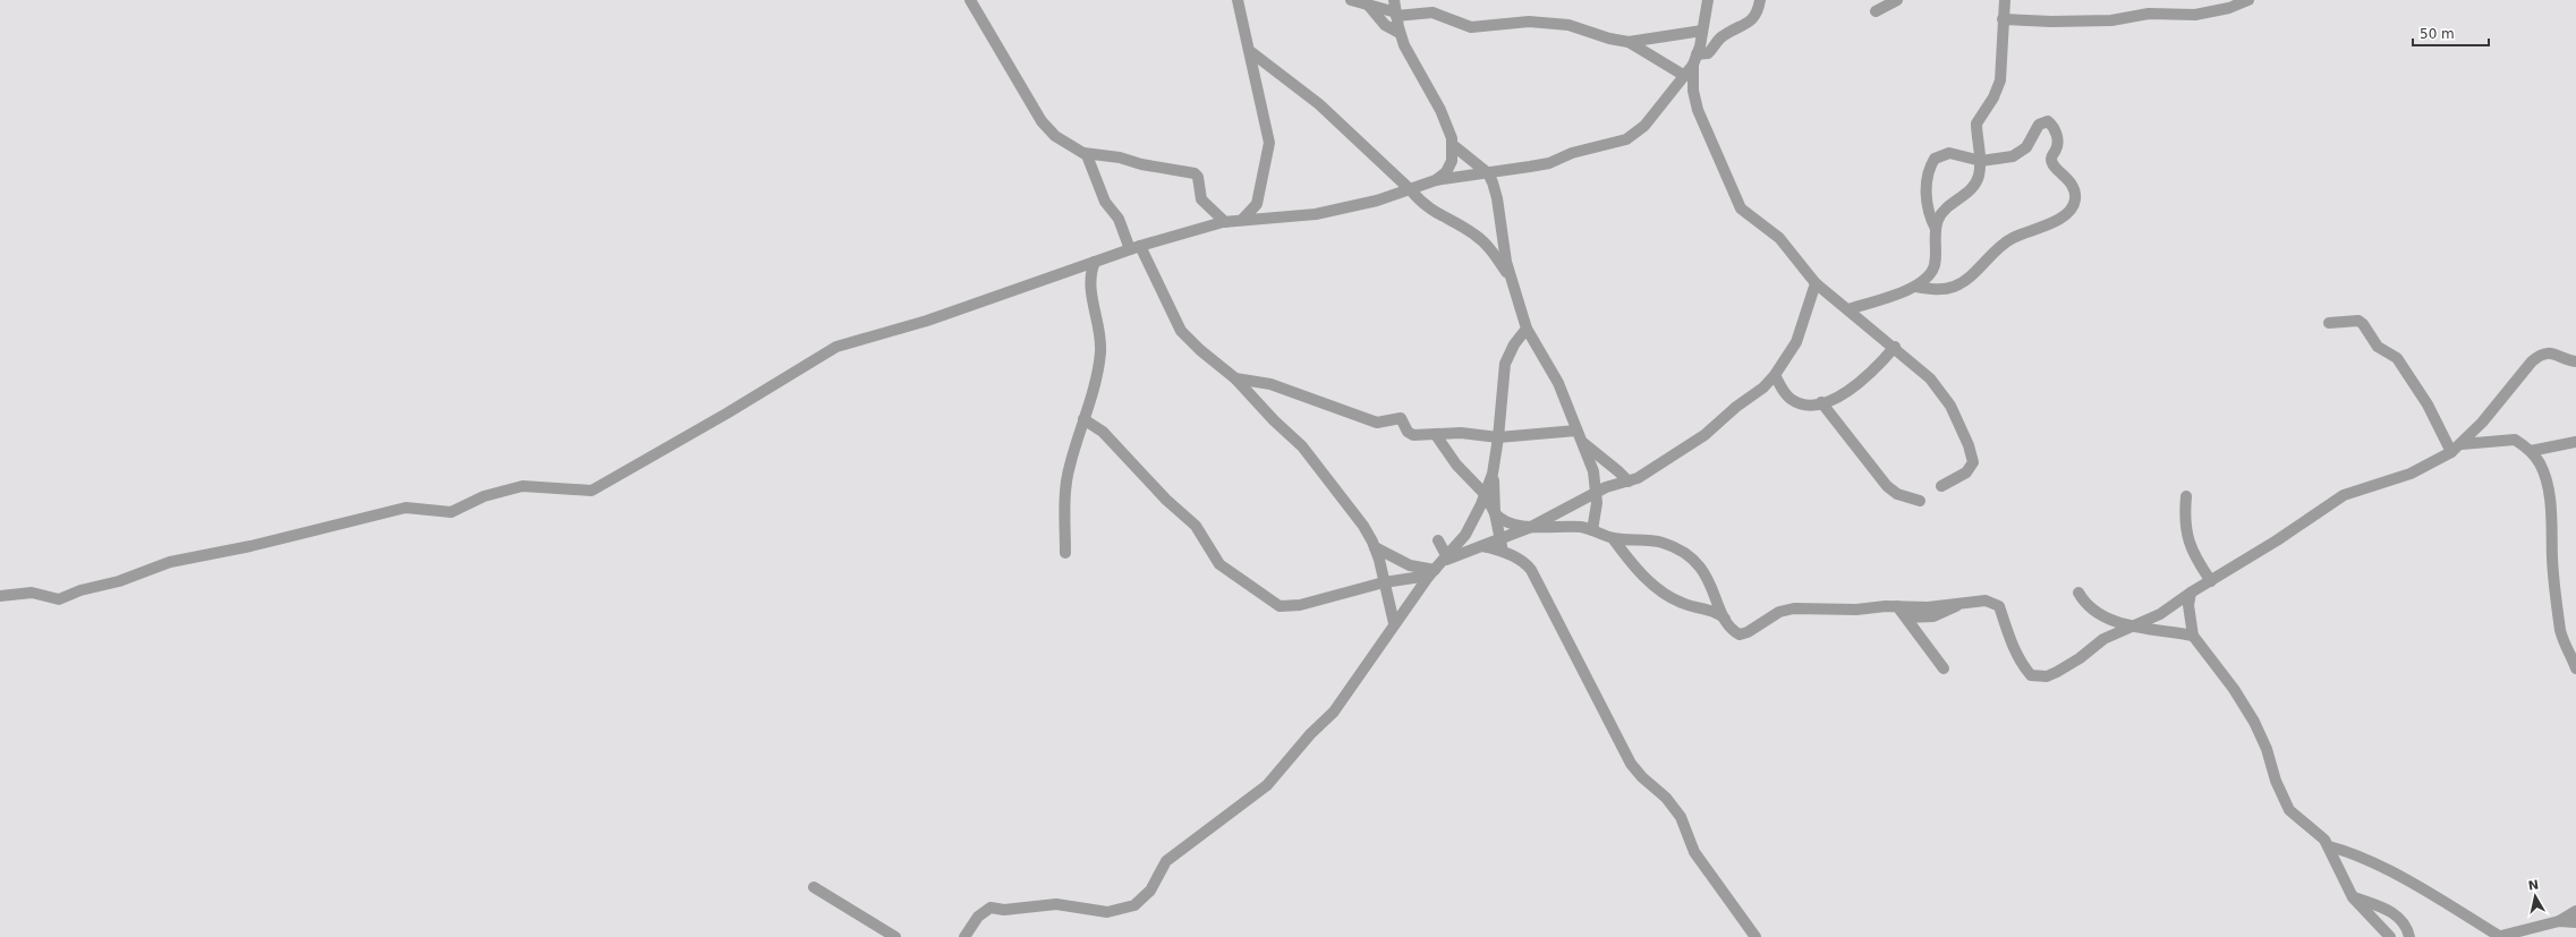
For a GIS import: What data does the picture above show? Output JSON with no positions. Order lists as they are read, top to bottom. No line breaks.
{"scale_bar":"50 m","north":"top"}
